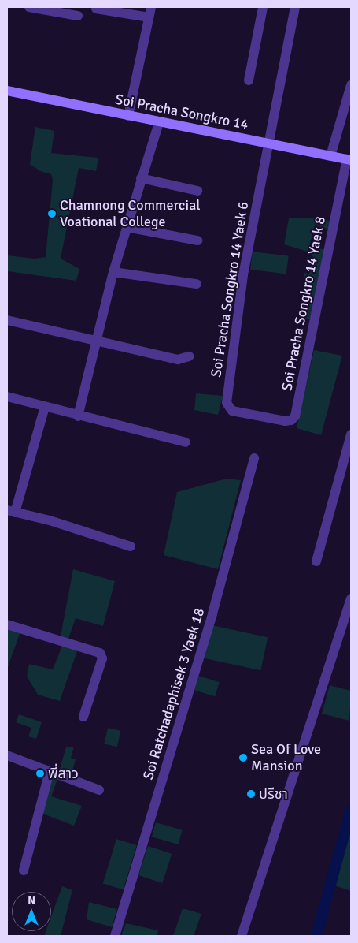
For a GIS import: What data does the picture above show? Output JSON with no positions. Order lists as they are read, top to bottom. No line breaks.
{"streets":{"street":["Soi Pracha Songkro 14","Soi Pracha Songkro 14 Yaek 6","Soi Pracha Songkro 14 Yaek 8","Soi Ratchadaphisek 3 Yaek 18"]},"crossings":[["Soi Pracha Songkro 14","Soi Pracha Songkro 14 Yaek 6"],["Soi Pracha Songkro 14","Soi Pracha Songkro 14 Yaek 8"],["Soi Pracha Songkro 14 Yaek 6","Soi Pracha Songkro 14 Yaek 8"]],"places":["Chamnong Commercial Voational College","Sea Of Love Mansion","พี่สาว","ปรีชา"],"north":"top"}
